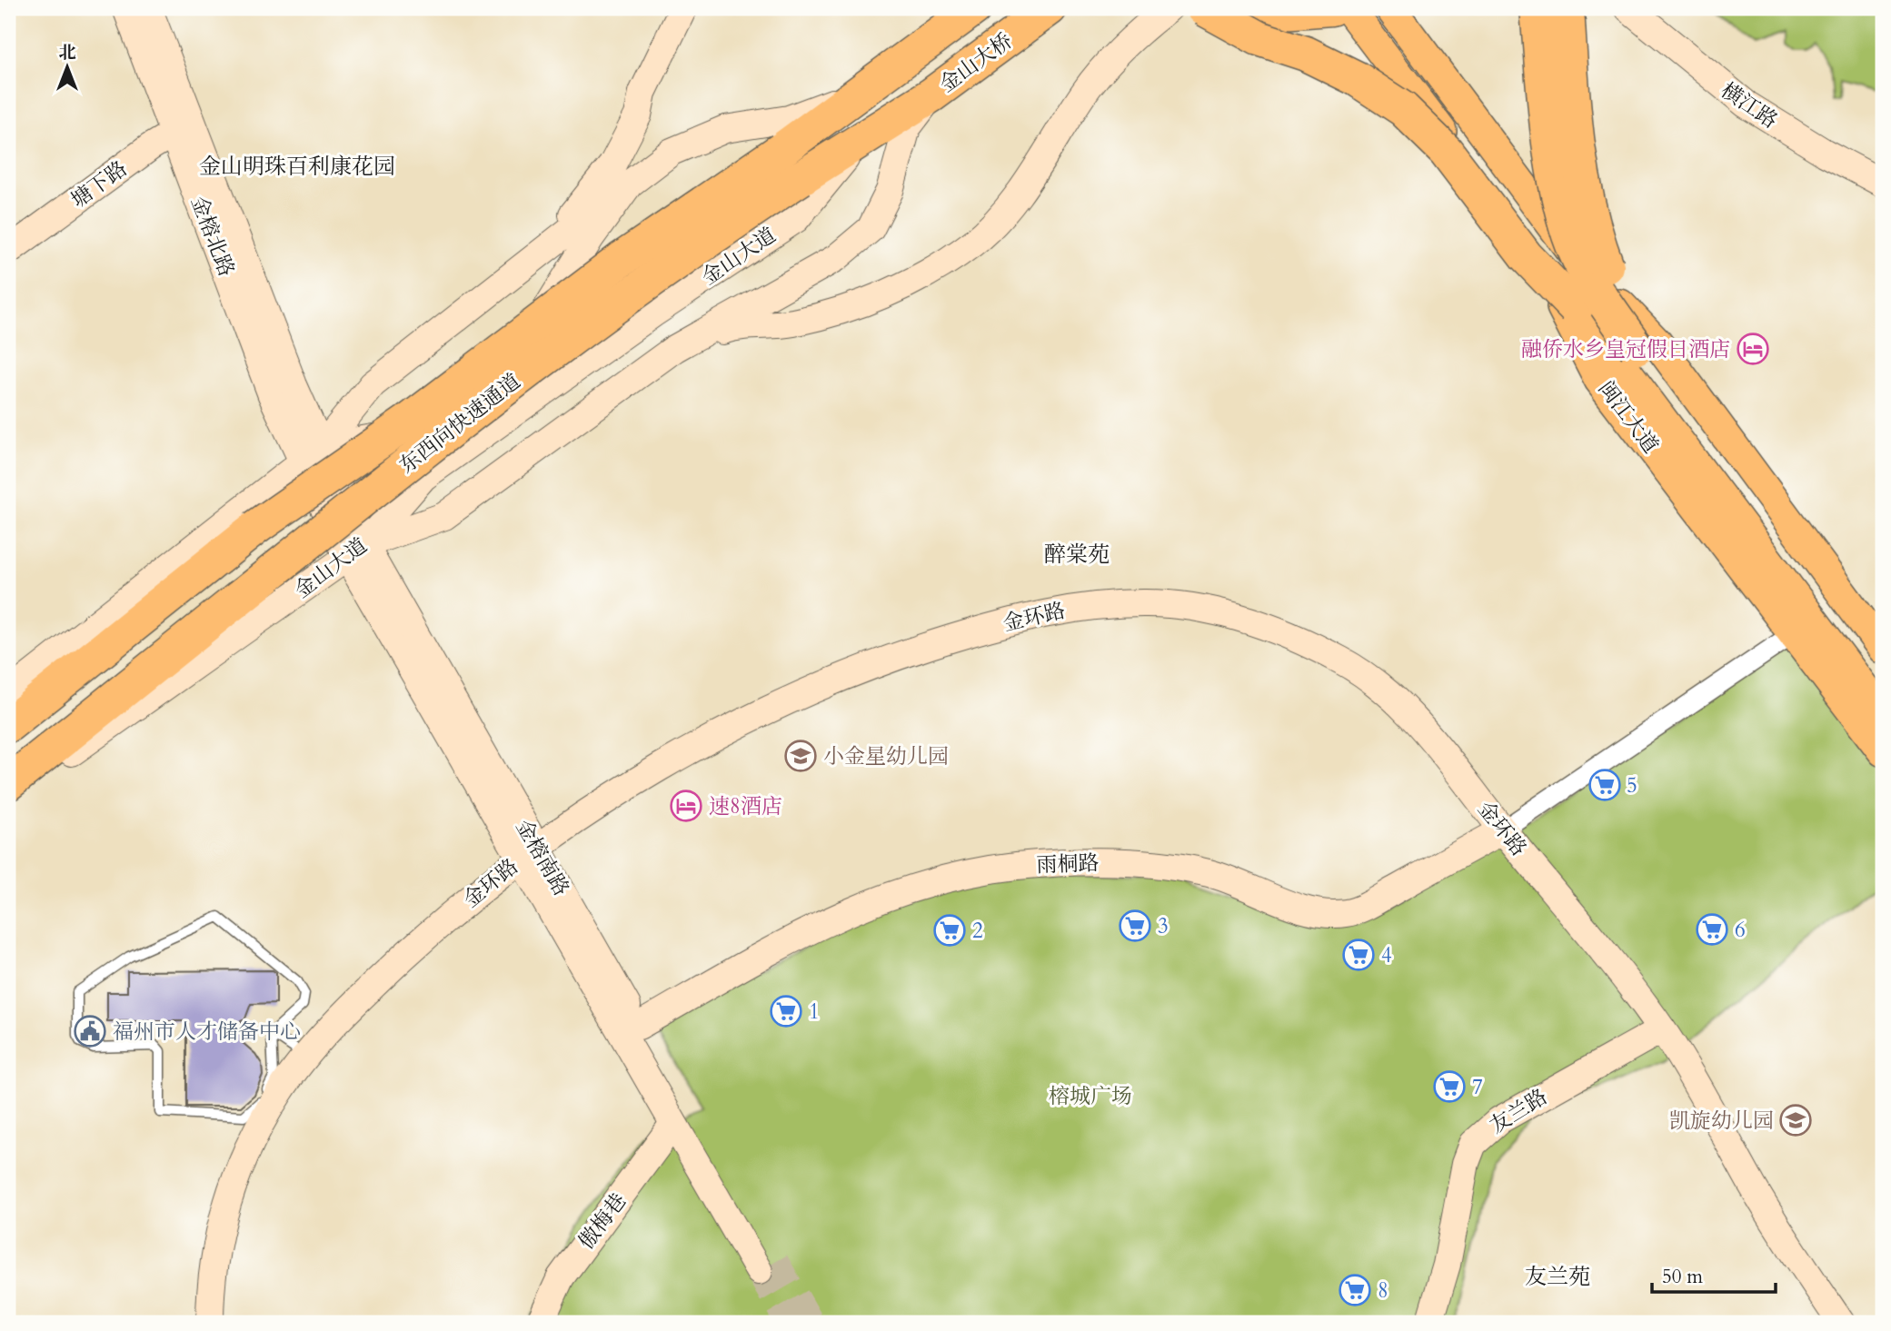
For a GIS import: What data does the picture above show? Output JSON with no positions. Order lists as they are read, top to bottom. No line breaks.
{"streets":{"highway":["金山大桥","东西向快速通道"],"main road":["横江路","塘下路","金榕北路","金山大道","闽江大道","金环路","金榕南路","雨桐路","友兰路","傲梅巷"]},"crossings":[["金山大桥","东西向快速通道"],["塘下路","金榕北路"],["金榕北路","金榕南路"],["金山大道","东西向快速通道"],["金山大道","金榕南路"],["金环路","金榕南路"],["金环路","雨桐路"],["金环路","友兰路"],["金榕南路","雨桐路"],["金榕南路","傲梅巷"]],"districts":["金山明珠百利康花园","醉棠苑","友兰苑"],"parks":["榕城广场"],"places":{"hotel":["融侨水乡皇冠假日酒店","速8酒店"],"school or university":["小金星幼儿园","凯旋幼儿园"],"supermarket":["5","3","6","2","4","1","7","8"],"public building":["福州市人才储备中心"]},"scale_bar":"50 m","north":"top"}
